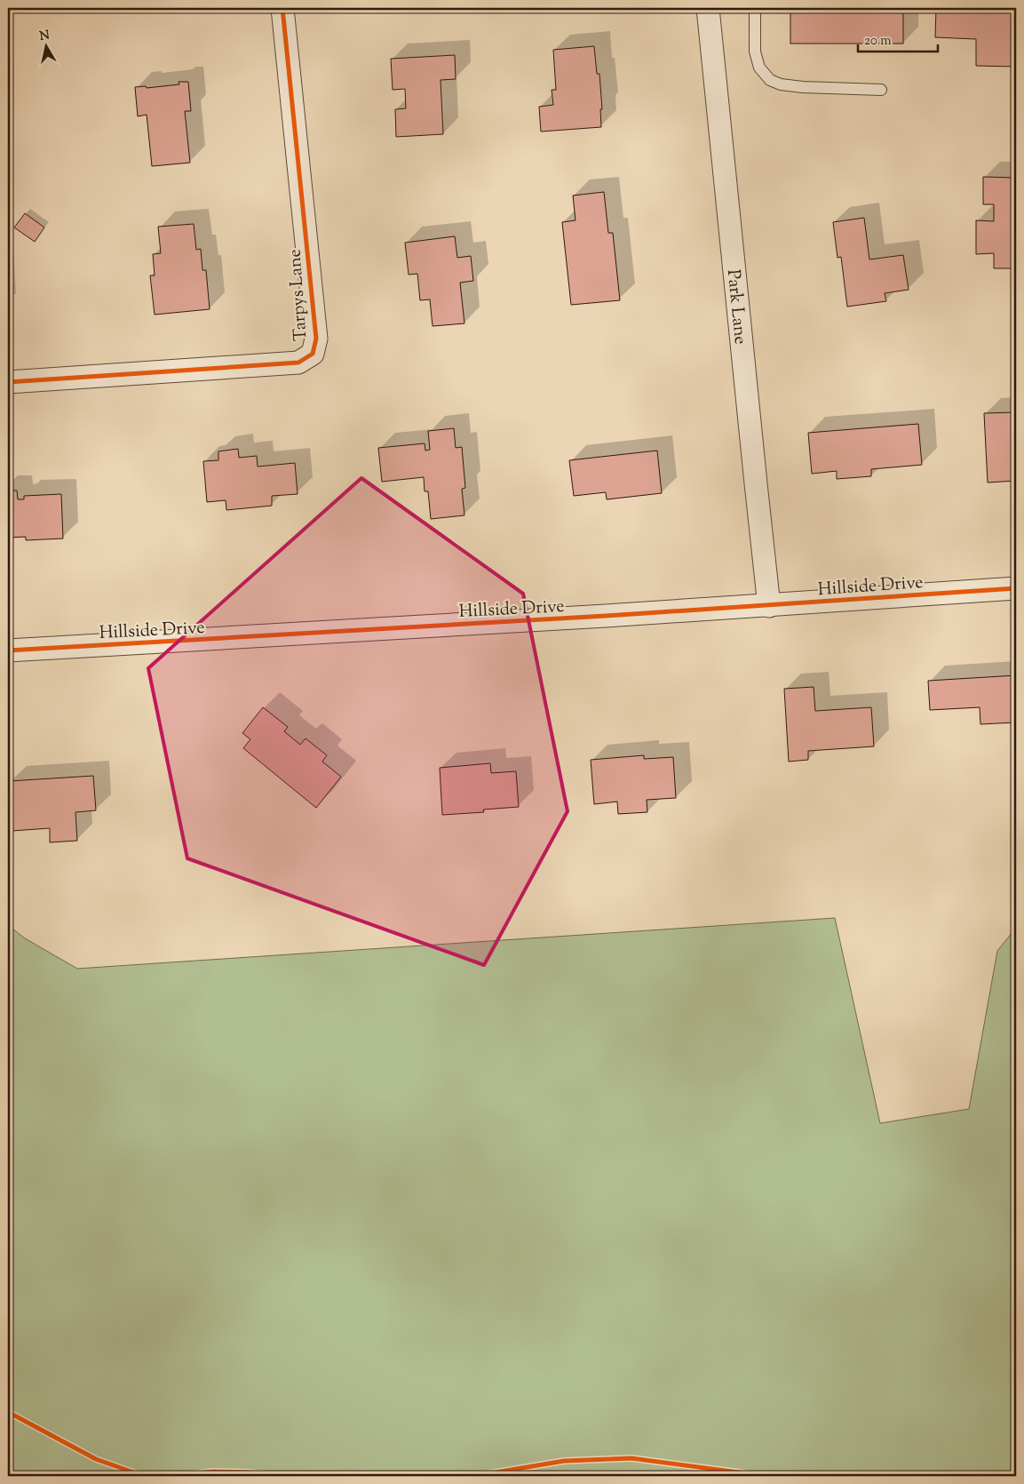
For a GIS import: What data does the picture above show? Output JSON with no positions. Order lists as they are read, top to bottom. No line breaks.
{"streets":{"street":["Tarpys Lane","Park Lane","Hillside Drive"]},"crossings":[["Park Lane","Hillside Drive"]],"scale_bar":"20 m","north":"top"}
